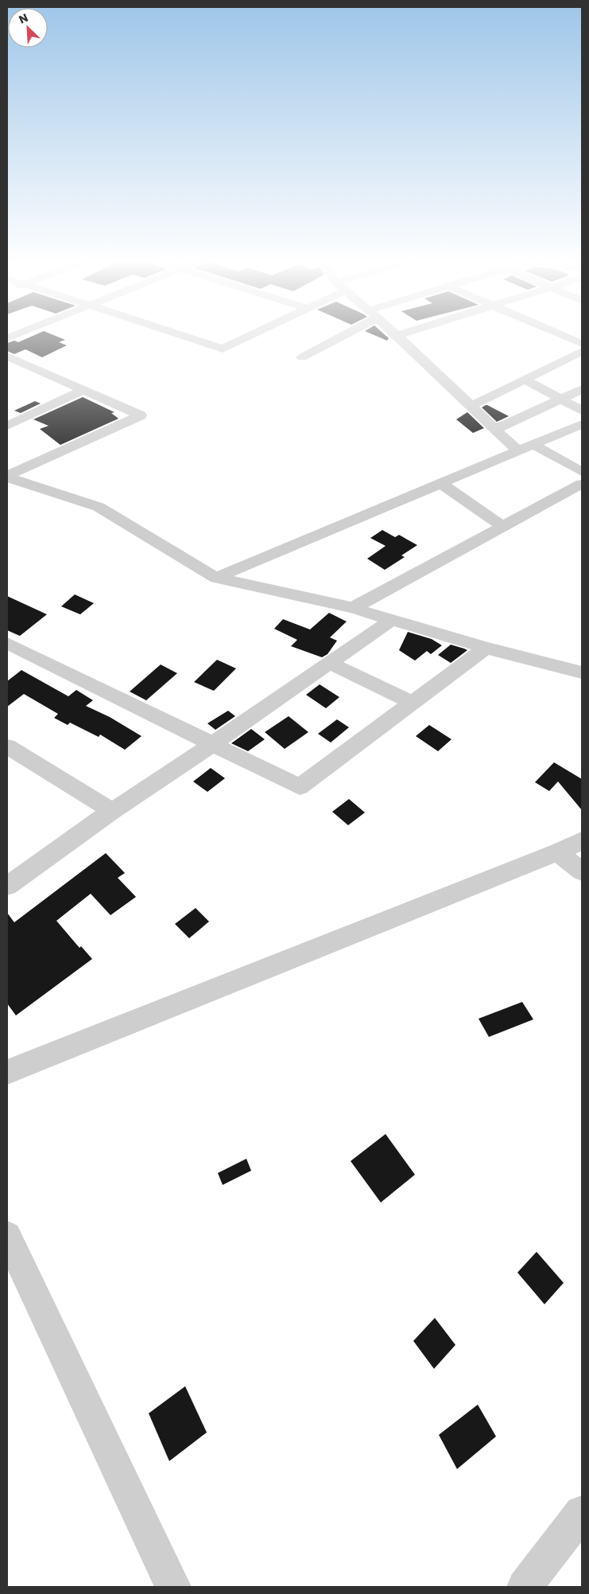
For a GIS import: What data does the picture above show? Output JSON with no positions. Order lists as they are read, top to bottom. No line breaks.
{"north":"top left"}
